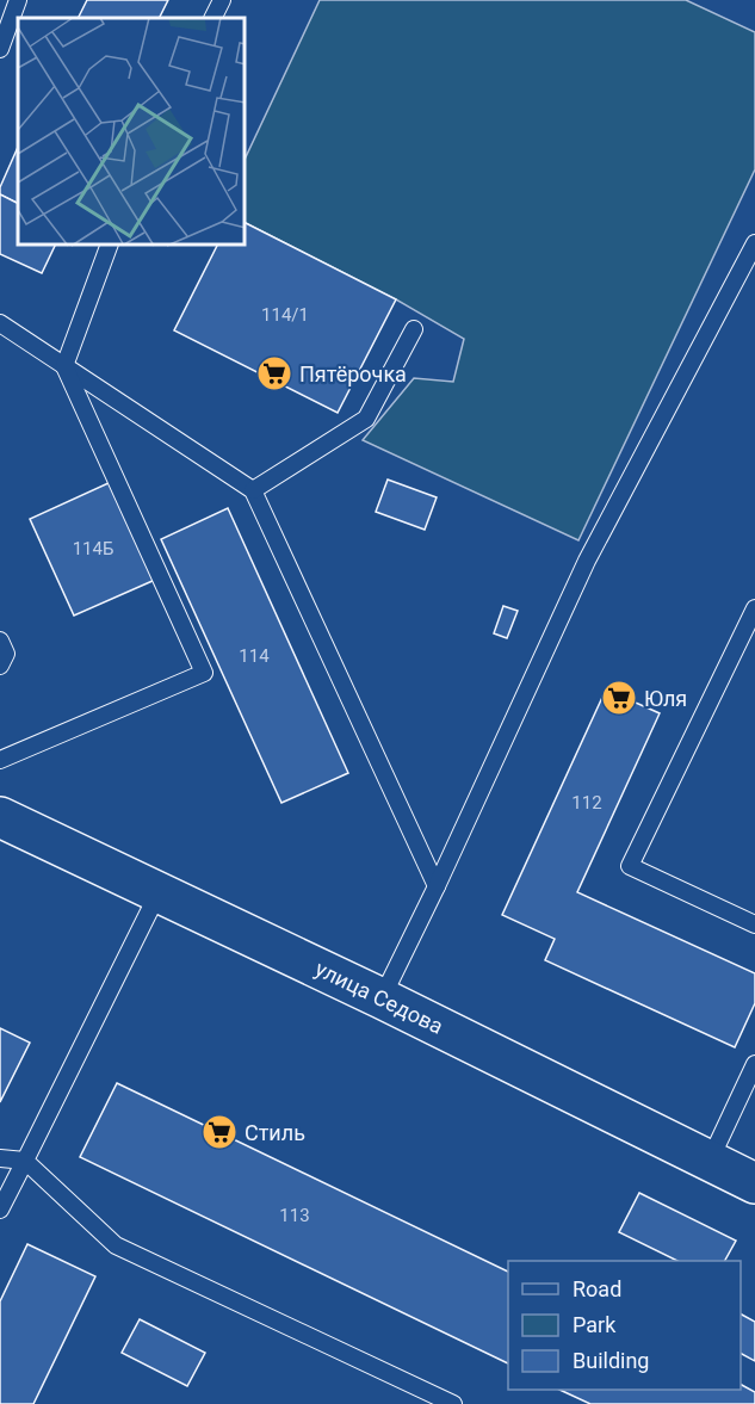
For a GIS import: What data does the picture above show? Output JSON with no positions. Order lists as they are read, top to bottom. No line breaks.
{"streets":{"main road":["улица Седова"]},"places":{"supermarket":["Пятёрочка","Юля","Стиль"]},"house_numbers":["114/1","114Б","114","112","113"],"legend":["Road","Park","Building"]}
